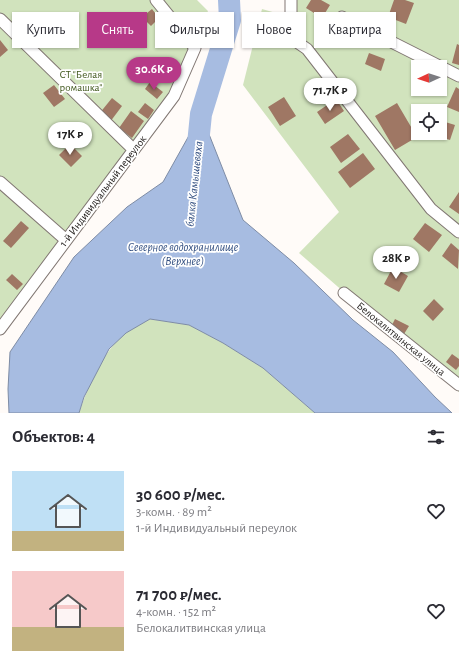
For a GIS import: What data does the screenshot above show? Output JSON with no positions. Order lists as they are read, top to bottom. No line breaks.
{"streets":{"street":["1-й Индивидуальный переулок","Белокалитвинская улица"]},"water":["балка Камышеваха","Северное водохранилище (Верхнее)"],"parks":["СТ \"Белая ромашка\""],"north":"left","page":{"chip":["Купить","Снять","Фильтры","Новое","Квартира"],"price":["30.6K ₽","71.7K ₽","17K ₽","28K ₽"],"heading":"Объектов: 4","list":[{"name":"30 600 ₽/мес.","note":"3-комн. · 89 m² · 1-й Индивидуальный переулок"},{"name":"71 700 ₽/мес.","note":"4-комн. · 152 m² · Белокалитвинская улица"}]}}
